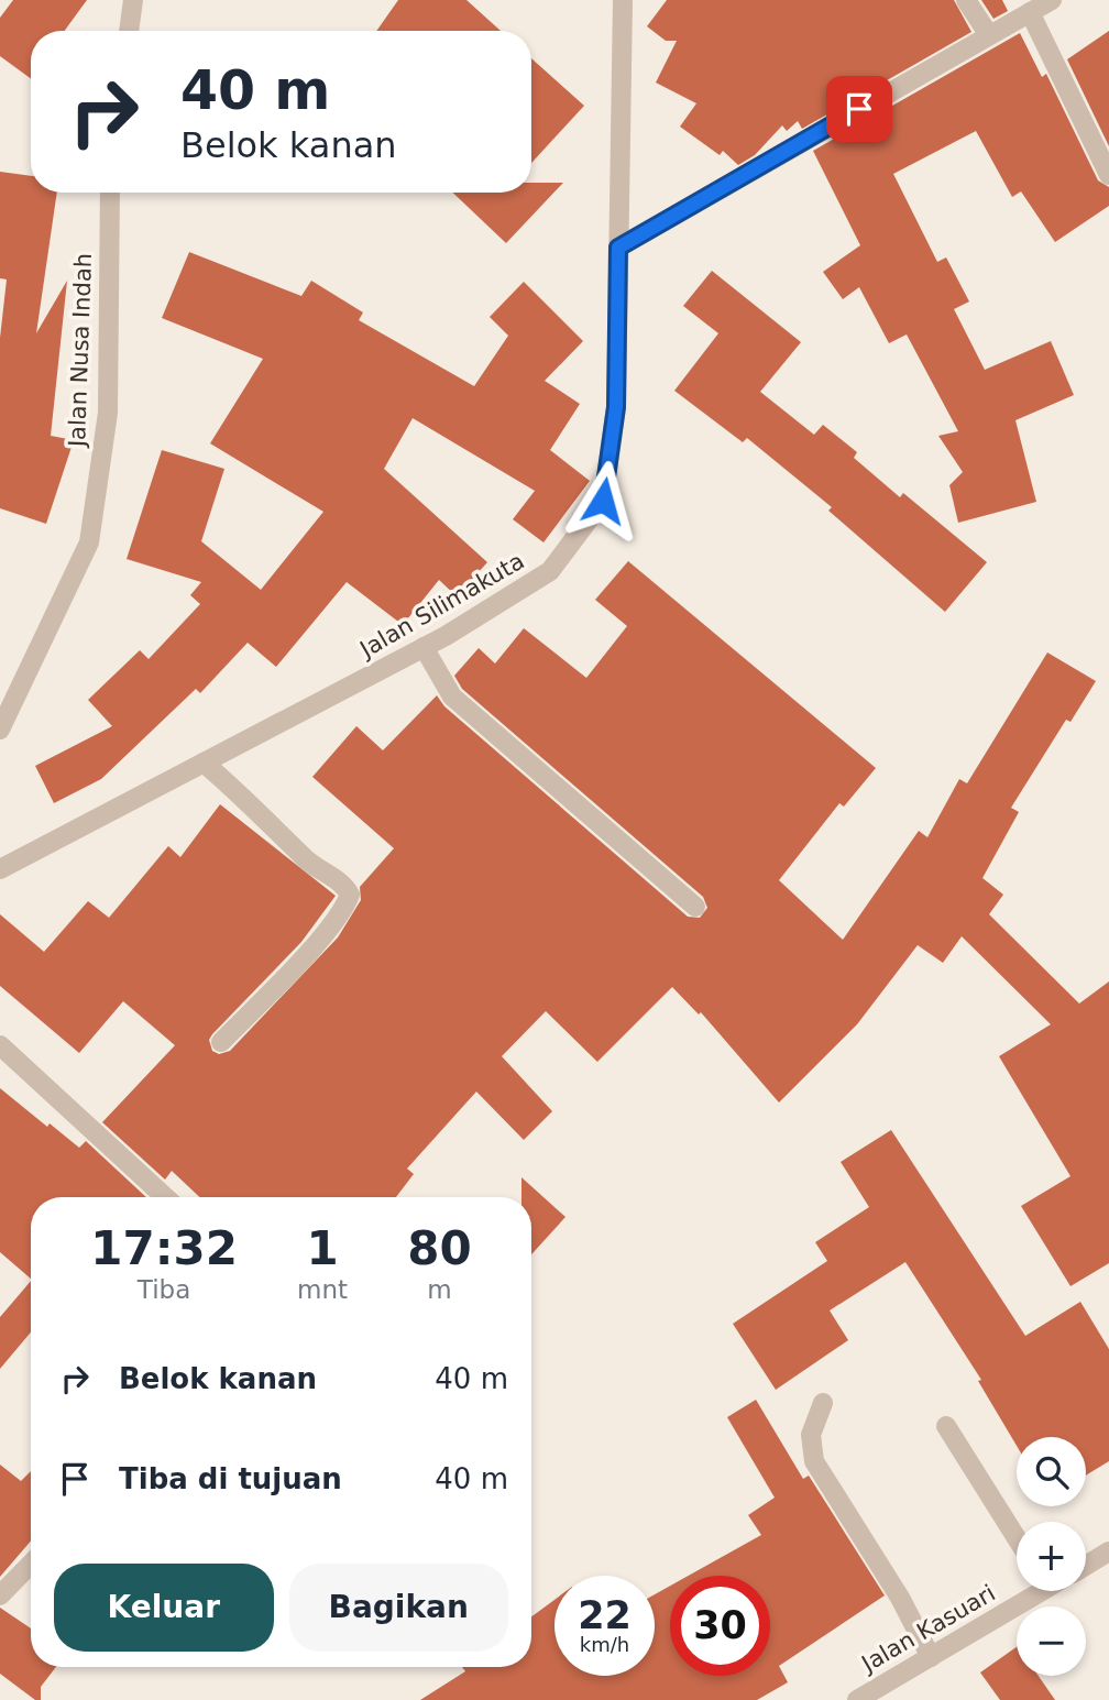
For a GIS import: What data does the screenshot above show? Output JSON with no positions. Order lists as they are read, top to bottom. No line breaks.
{"streets":{"street":["Jalan Nusa Indah","Jalan Silimakuta","Jalan Kasuari"]},"page":{"turn":["40 m","Belok kanan"],"eta":["17:32","Tiba","1","mnt","80","m"],"list":[{"name":"Belok kanan","value":"40 m"},{"name":"Tiba di tujuan","value":"40 m"}],"map_buttons":["+","−"],"buttons":["Keluar","Bagikan"],"speed":"22 km/h","limit":"30"}}
